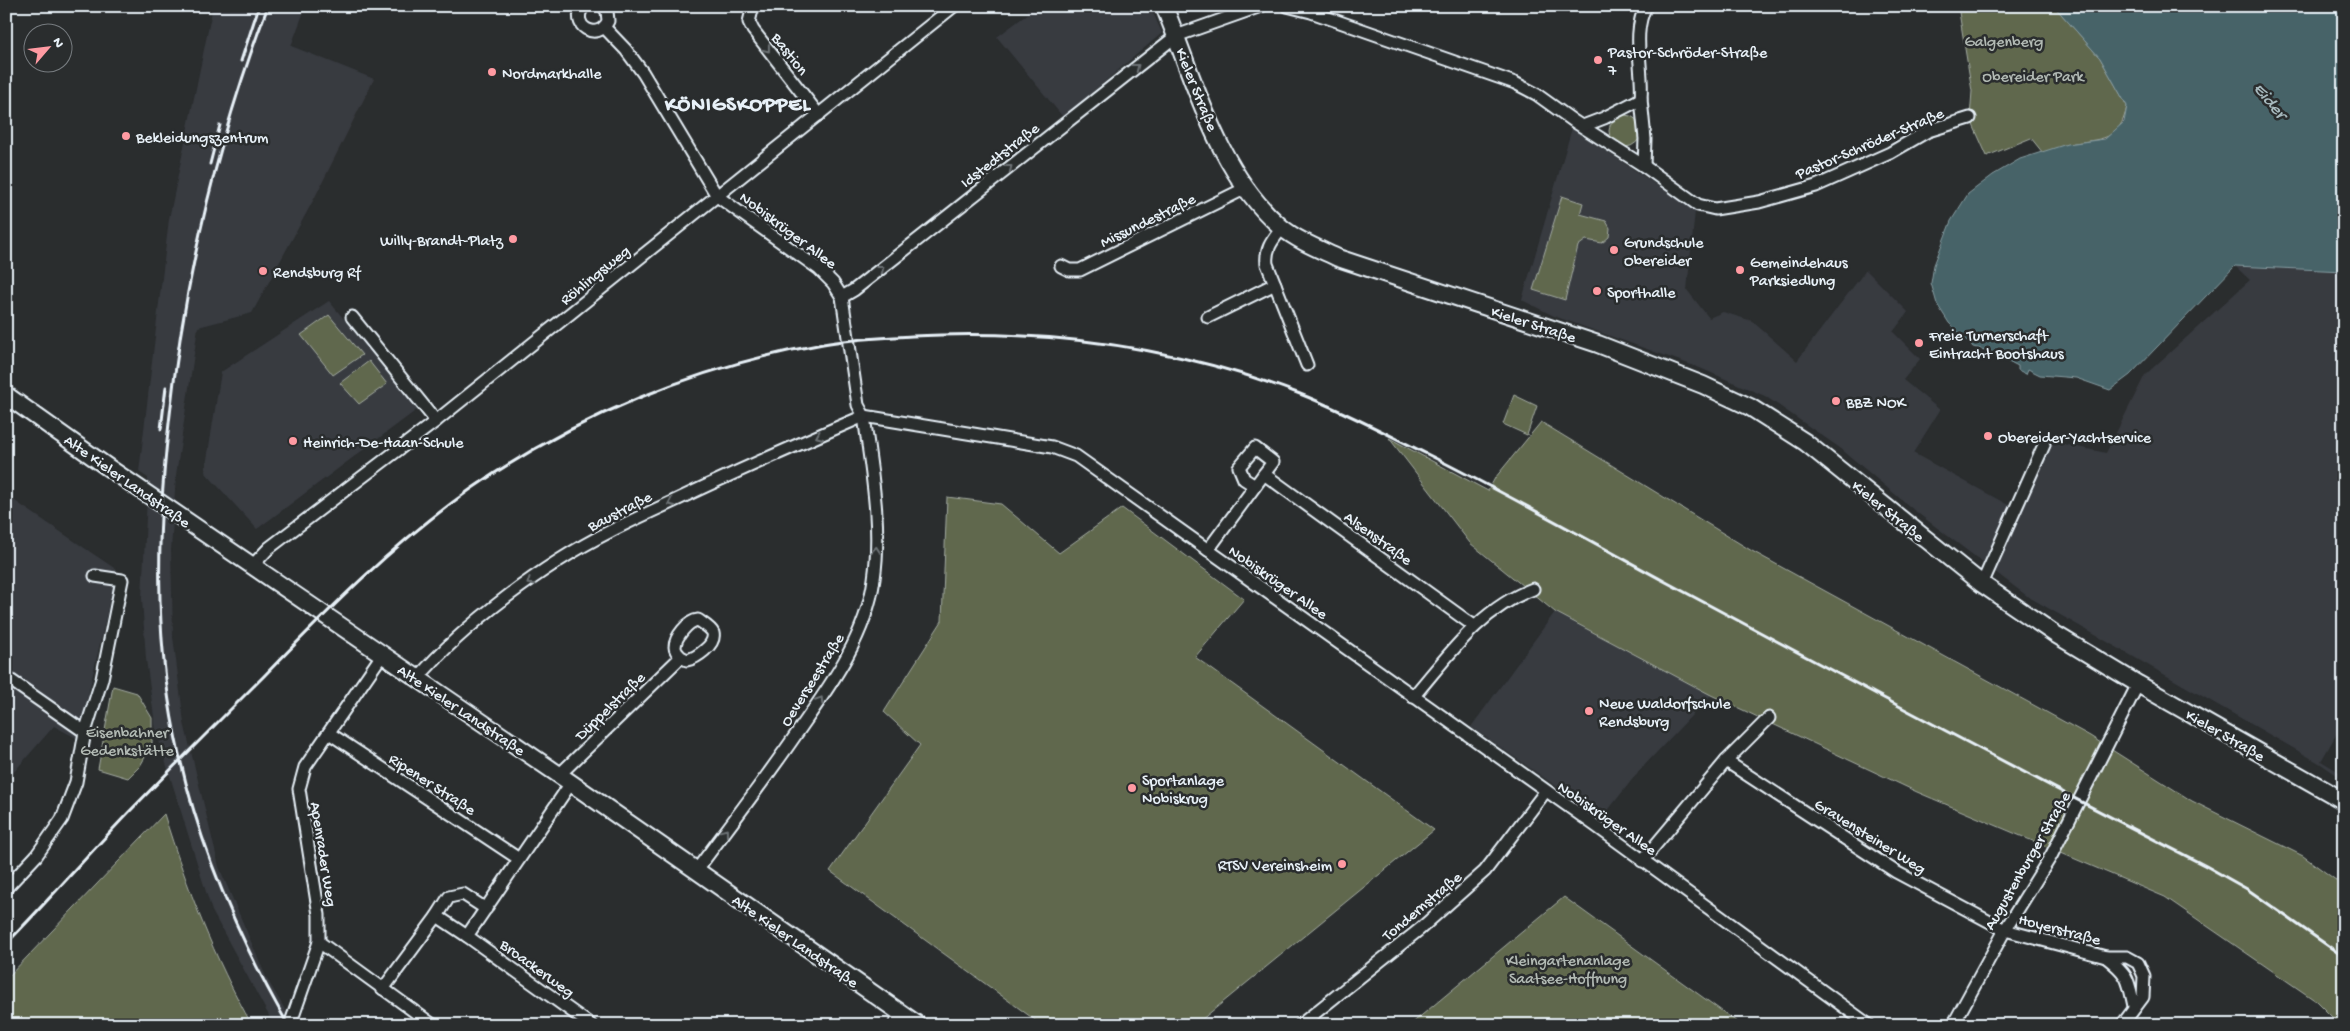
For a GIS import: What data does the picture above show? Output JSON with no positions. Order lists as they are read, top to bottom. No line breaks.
{"streets":{"main road":["Kieler Straße","Alte Kieler Landstraße"],"street":["Bastion","Pastor-Schröder-Straße","Idstedtstraße","Missundestraße","Nobiskrüger Allee","Röhlingsweg","Baustraße","Alsenstraße","Oeverseestraße","Düppelstraße","Ripener Straße","Gravensteiner Weg","Apenrader Weg","Augustenburger Straße","Tondernstraße","Hoyerstraße","Broackerweg"]},"crossings":[["Bastion","Röhlingsweg"],["Kieler Straße","Idstedtstraße"],["Kieler Straße","Missundestraße"],["Kieler Straße","Augustenburger Straße"],["Idstedtstraße","Nobiskrüger Allee"],["Nobiskrüger Allee","Röhlingsweg"],["Nobiskrüger Allee","Baustraße"],["Nobiskrüger Allee","Oeverseestraße"],["Nobiskrüger Allee","Tondernstraße"],["Röhlingsweg","Alte Kieler Landstraße"],["Alte Kieler Landstraße","Baustraße"],["Alte Kieler Landstraße","Oeverseestraße"],["Alte Kieler Landstraße","Düppelstraße"],["Alte Kieler Landstraße","Apenrader Weg"],["Baustraße","Oeverseestraße"],["Ripener Straße","Apenrader Weg"],["Gravensteiner Weg","Augustenburger Straße"],["Gravensteiner Weg","Hoyerstraße"],["Augustenburger Straße","Hoyerstraße"]],"one_way":["Bastion","Idstedtstraße","Baustraße","Oeverseestraße"],"districts":["KÖNIGSKOPPEL"],"water":["Eider"],"parks":["Galgenberg","Obereider Park","Eisenbahner Gedenkstätte","Kleingartenanlage Saatsee-Hoffnung"],"places":["Pastor-Schröder-Straße 7","Nordmarkhalle","Bekleidungszentrum","Willy-Brandt-Platz","Grundschule Obereider","Gemeindehaus Parksiedlung","Rendsburg Rf","Sporthalle","Freie Turnerschaft Eintracht Bootshaus","BBZ NOK","Obereider-Yachtservice","Heinrich-De-Haan-Schule","Neue Waldorfschule Rendsburg","Sportanlage Nobiskrug","RTSV Vereinsheim"],"north":"top right"}
